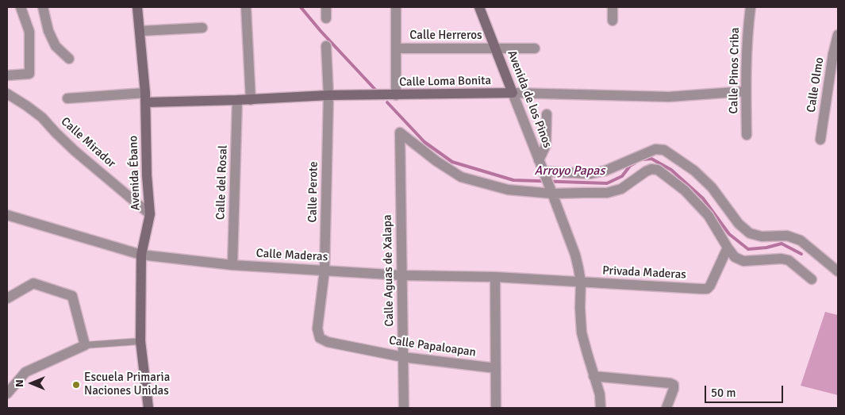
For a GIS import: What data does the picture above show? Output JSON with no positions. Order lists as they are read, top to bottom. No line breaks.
{"streets":{"street":["Calle Herreros","Calle Pinos Criba","Calle Loma Bonita","Calle Olmo","Avenida de los Pinos","Calle Mirador","Avenida Ébano","Calle del Rosal","Calle Perote","Calle Maderas","Calle Aguas de Xalapa","Privada Maderas","Calle Papaloapan"]},"crossings":[["Calle Herreros","Avenida de los Pinos"],["Calle Pinos Criba","Calle Loma Bonita"],["Calle Loma Bonita","Avenida de los Pinos"],["Calle Loma Bonita","Avenida Ébano"],["Calle Loma Bonita","Calle del Rosal"],["Calle Loma Bonita","Calle Perote"],["Avenida de los Pinos","Calle Maderas"],["Avenida de los Pinos","Calle Aguas de Xalapa"],["Avenida de los Pinos","Privada Maderas"],["Calle Mirador","Avenida Ébano"],["Avenida Ébano","Calle Maderas"],["Calle del Rosal","Calle Maderas"],["Calle Perote","Calle Maderas"],["Calle Perote","Calle Papaloapan"],["Calle Maderas","Calle Aguas de Xalapa"],["Calle Maderas","Privada Maderas"],["Calle Aguas de Xalapa","Calle Papaloapan"]],"water":["Arroyo Papas"],"places":["Escuela Primaria Naciones Unidas"],"scale_bar":"50 m","north":"left"}
